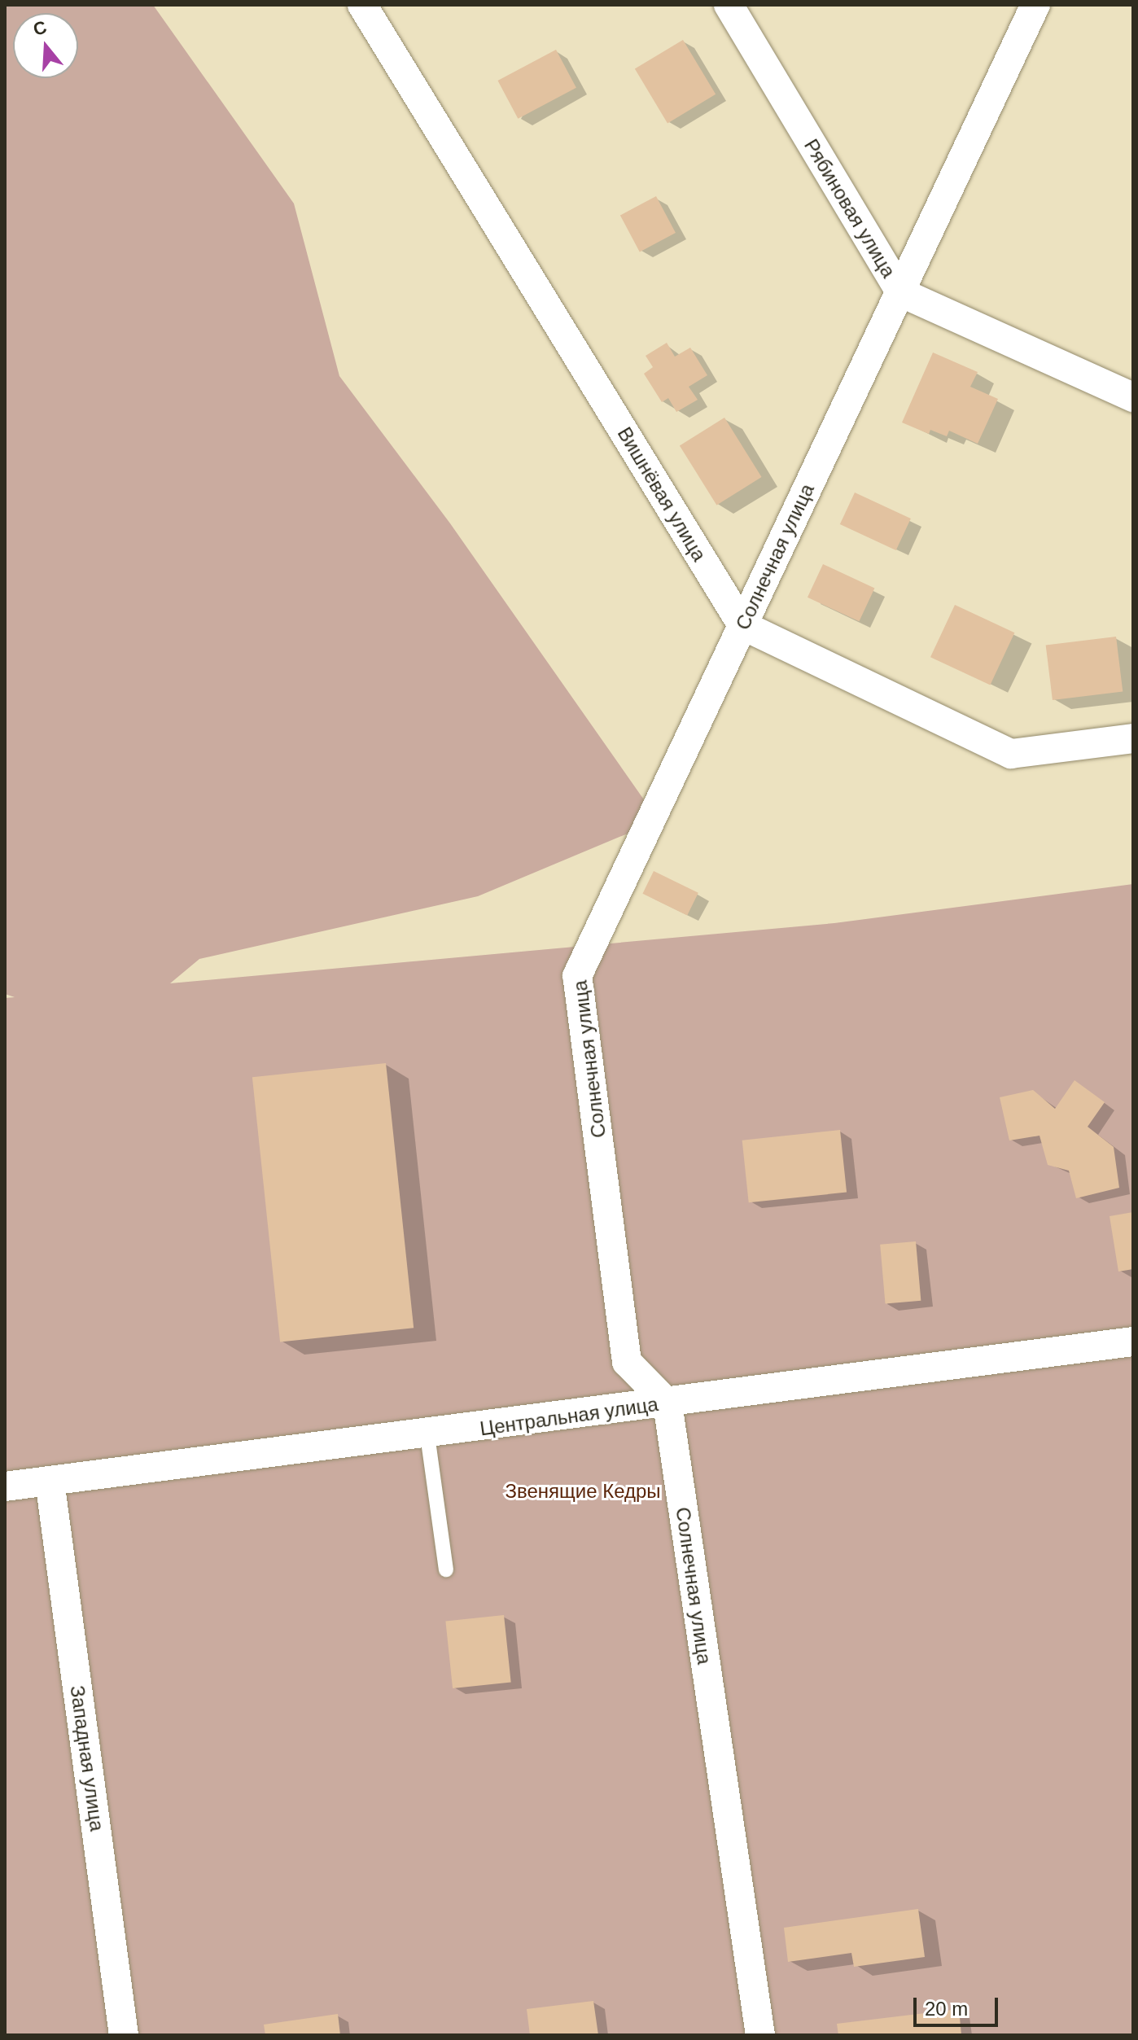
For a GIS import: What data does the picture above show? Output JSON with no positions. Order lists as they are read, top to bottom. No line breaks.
{"streets":{"street":["Рябиновая улица","Вишнёвая улица","Солнечная улица","Центральная улица","Западная улица"]},"crossings":[["Рябиновая улица","Солнечная улица"],["Вишнёвая улица","Солнечная улица"],["Солнечная улица","Центральная улица"],["Центральная улица","Западная улица"]],"parks":["Звенящие Кедры"],"scale_bar":"20 m","north":"top"}
